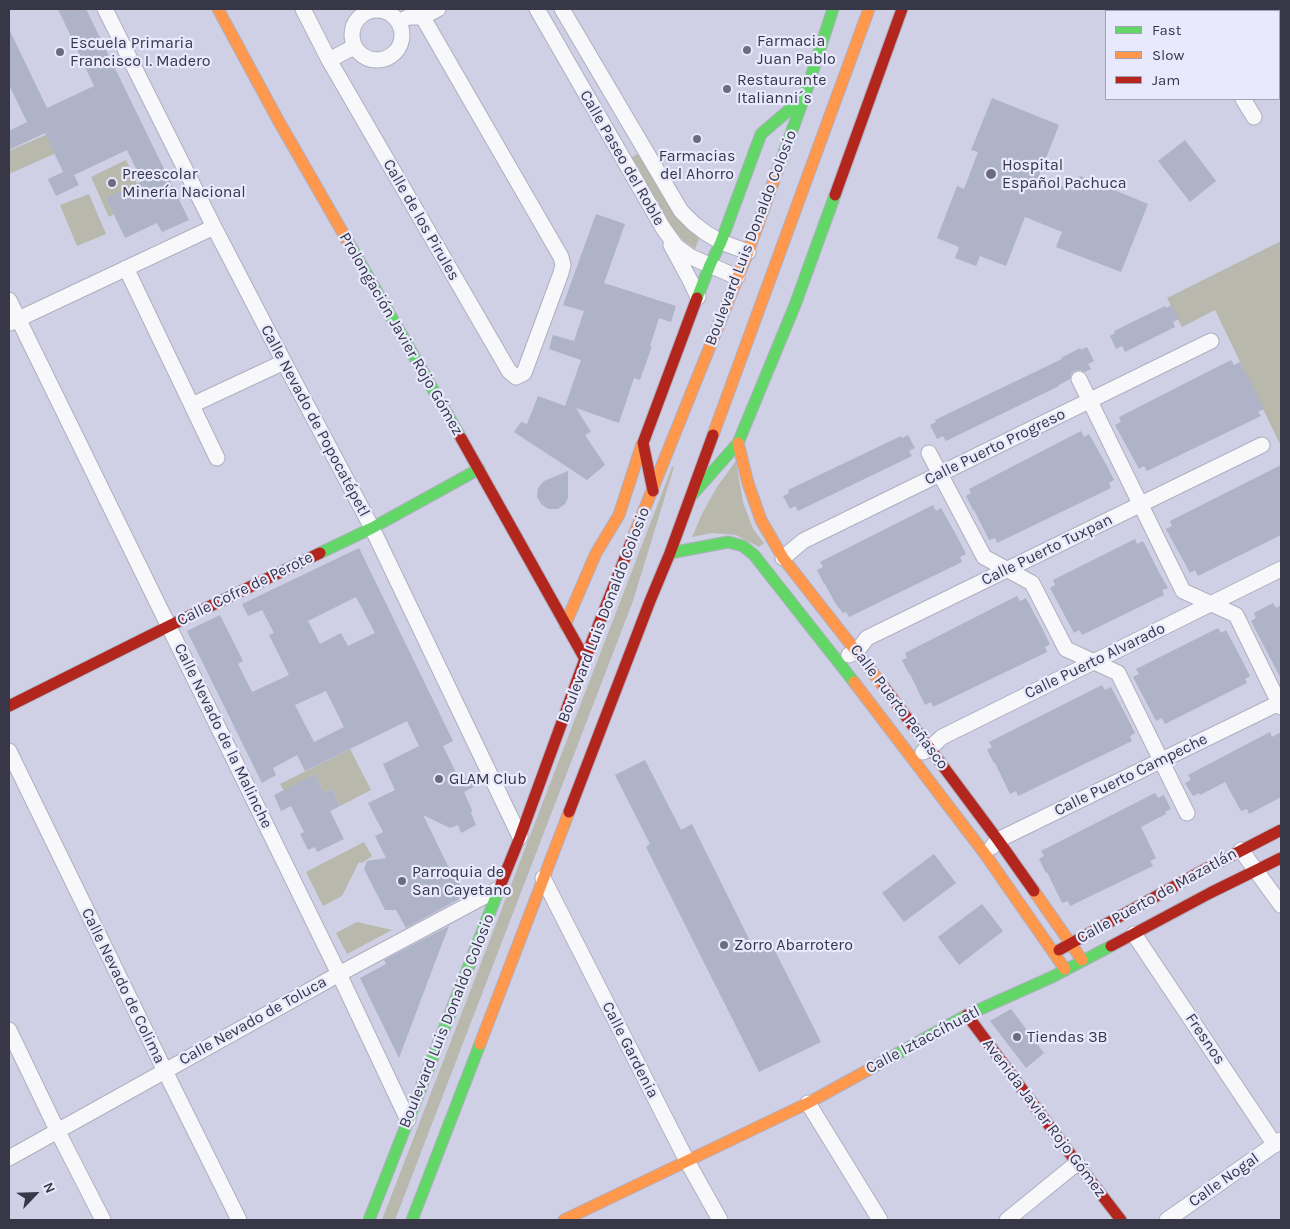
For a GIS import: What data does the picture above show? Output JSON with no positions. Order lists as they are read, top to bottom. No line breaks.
{"streets":{"main road":["Boulevard Luis Donaldo Colosio","Prolongación Javier Rojo Gómez","Calle Cofre de Perote","Calle Puerto Peñasco","Calle Puerto de Mazatlán","Calle Iztaccíhuatl","Avenida Javier Rojo Gómez"],"street":["Calle Paseo del Roble","Calle de los Pirules","Calle Nevado de Popocatépetl","Calle Puerto Progreso","Calle Puerto Tuxpan","Calle Puerto Alvarado","Calle Nevado de la Malinche","Calle Puerto Campeche","Calle Nevado de Colima","Calle Nevado de Toluca","Fresnos","Calle Gardenia","Calle Nogal"]},"crossings":[["Calle Paseo del Roble","Boulevard Luis Donaldo Colosio"],["Boulevard Luis Donaldo Colosio","Prolongación Javier Rojo Gómez"],["Boulevard Luis Donaldo Colosio","Calle Nevado de Popocatépetl"],["Boulevard Luis Donaldo Colosio","Calle Puerto Peñasco"],["Boulevard Luis Donaldo Colosio","Calle Nevado de la Malinche"],["Boulevard Luis Donaldo Colosio","Calle Nevado de Toluca"],["Boulevard Luis Donaldo Colosio","Calle Gardenia"],["Prolongación Javier Rojo Gómez","Calle Cofre de Perote"],["Calle Nevado de Popocatépetl","Calle Cofre de Perote"],["Calle Puerto Progreso","Calle Puerto Peñasco"],["Calle Puerto Tuxpan","Calle Puerto Peñasco"],["Calle Cofre de Perote","Calle Nevado de la Malinche"],["Calle Puerto Alvarado","Calle Puerto Peñasco"],["Calle Puerto Peñasco","Calle Puerto Campeche"],["Calle Puerto Peñasco","Calle Puerto de Mazatlán"],["Calle Puerto Peñasco","Calle Iztaccíhuatl"],["Calle Nevado de la Malinche","Calle Nevado de Toluca"],["Calle Nevado de Colima","Calle Nevado de Toluca"],["Fresnos","Calle Iztaccíhuatl"],["Fresnos","Calle Nogal"],["Calle Iztaccíhuatl","Calle Gardenia"],["Calle Iztaccíhuatl","Avenida Javier Rojo Gómez"]],"places":["Farmacia Juan Pablo","Escuela Primaria Francisco I. Madero","Restaurante Italianni´s","Farmacias del Ahorro","Hospital Español Pachuca","Preescolar Minería Nacional","GLAM Club","Parroquia de San Cayetano","Zorro Abarrotero","Tiendas 3B"],"legend":["Fast","Slow","Jam"],"north":"top right"}
